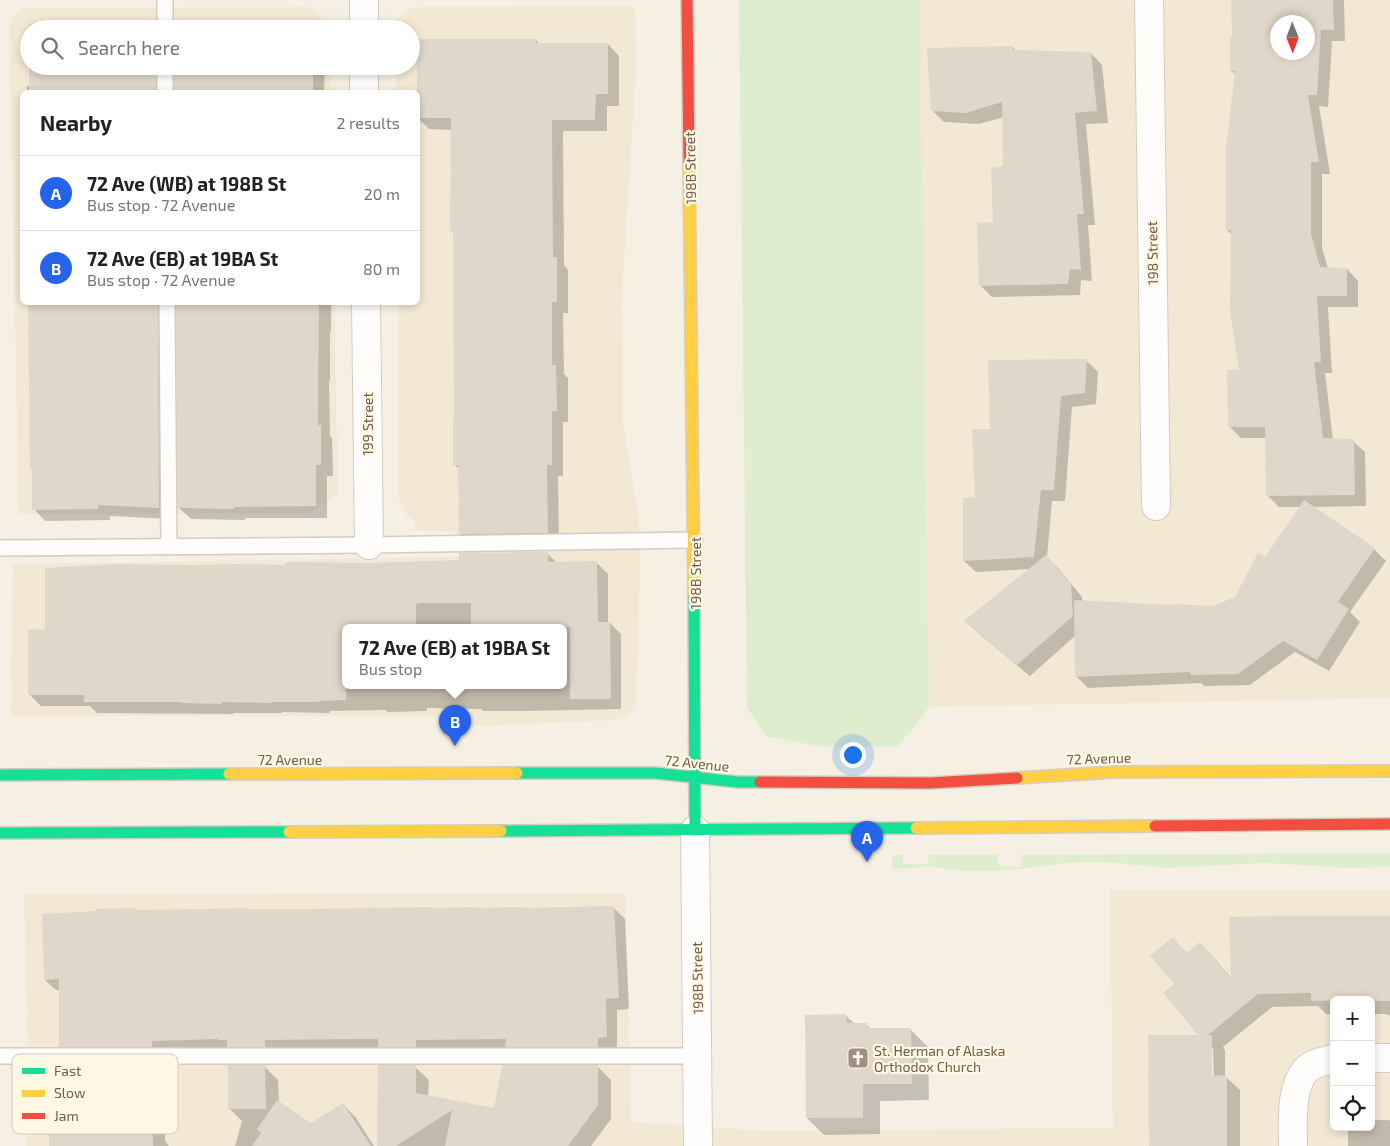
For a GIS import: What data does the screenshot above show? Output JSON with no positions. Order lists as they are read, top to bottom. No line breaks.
{"streets":{"main road":["198B Street","72 Avenue"],"street":["198 Street","199 Street"]},"crossings":[["198B Street","72 Avenue"]],"places":{"church":["St. Herman of Alaska Orthodox Church"]},"legend":["Fast","Slow","Jam"],"north":"bottom","page":{"search":"Search here","heading":["Nearby","2 results"],"list":[{"mark":"A","name":"72 Ave (WB) at 198B St","note":"Bus stop · 72 Avenue","value":"20 m"},{"mark":"B","name":"72 Ave (EB) at 19BA St","note":"Bus stop · 72 Avenue","value":"80 m"}],"popup":["72 Ave (EB) at 19BA St","Bus stop"],"pins":["B","A"],"map_buttons":["+","−"]}}
